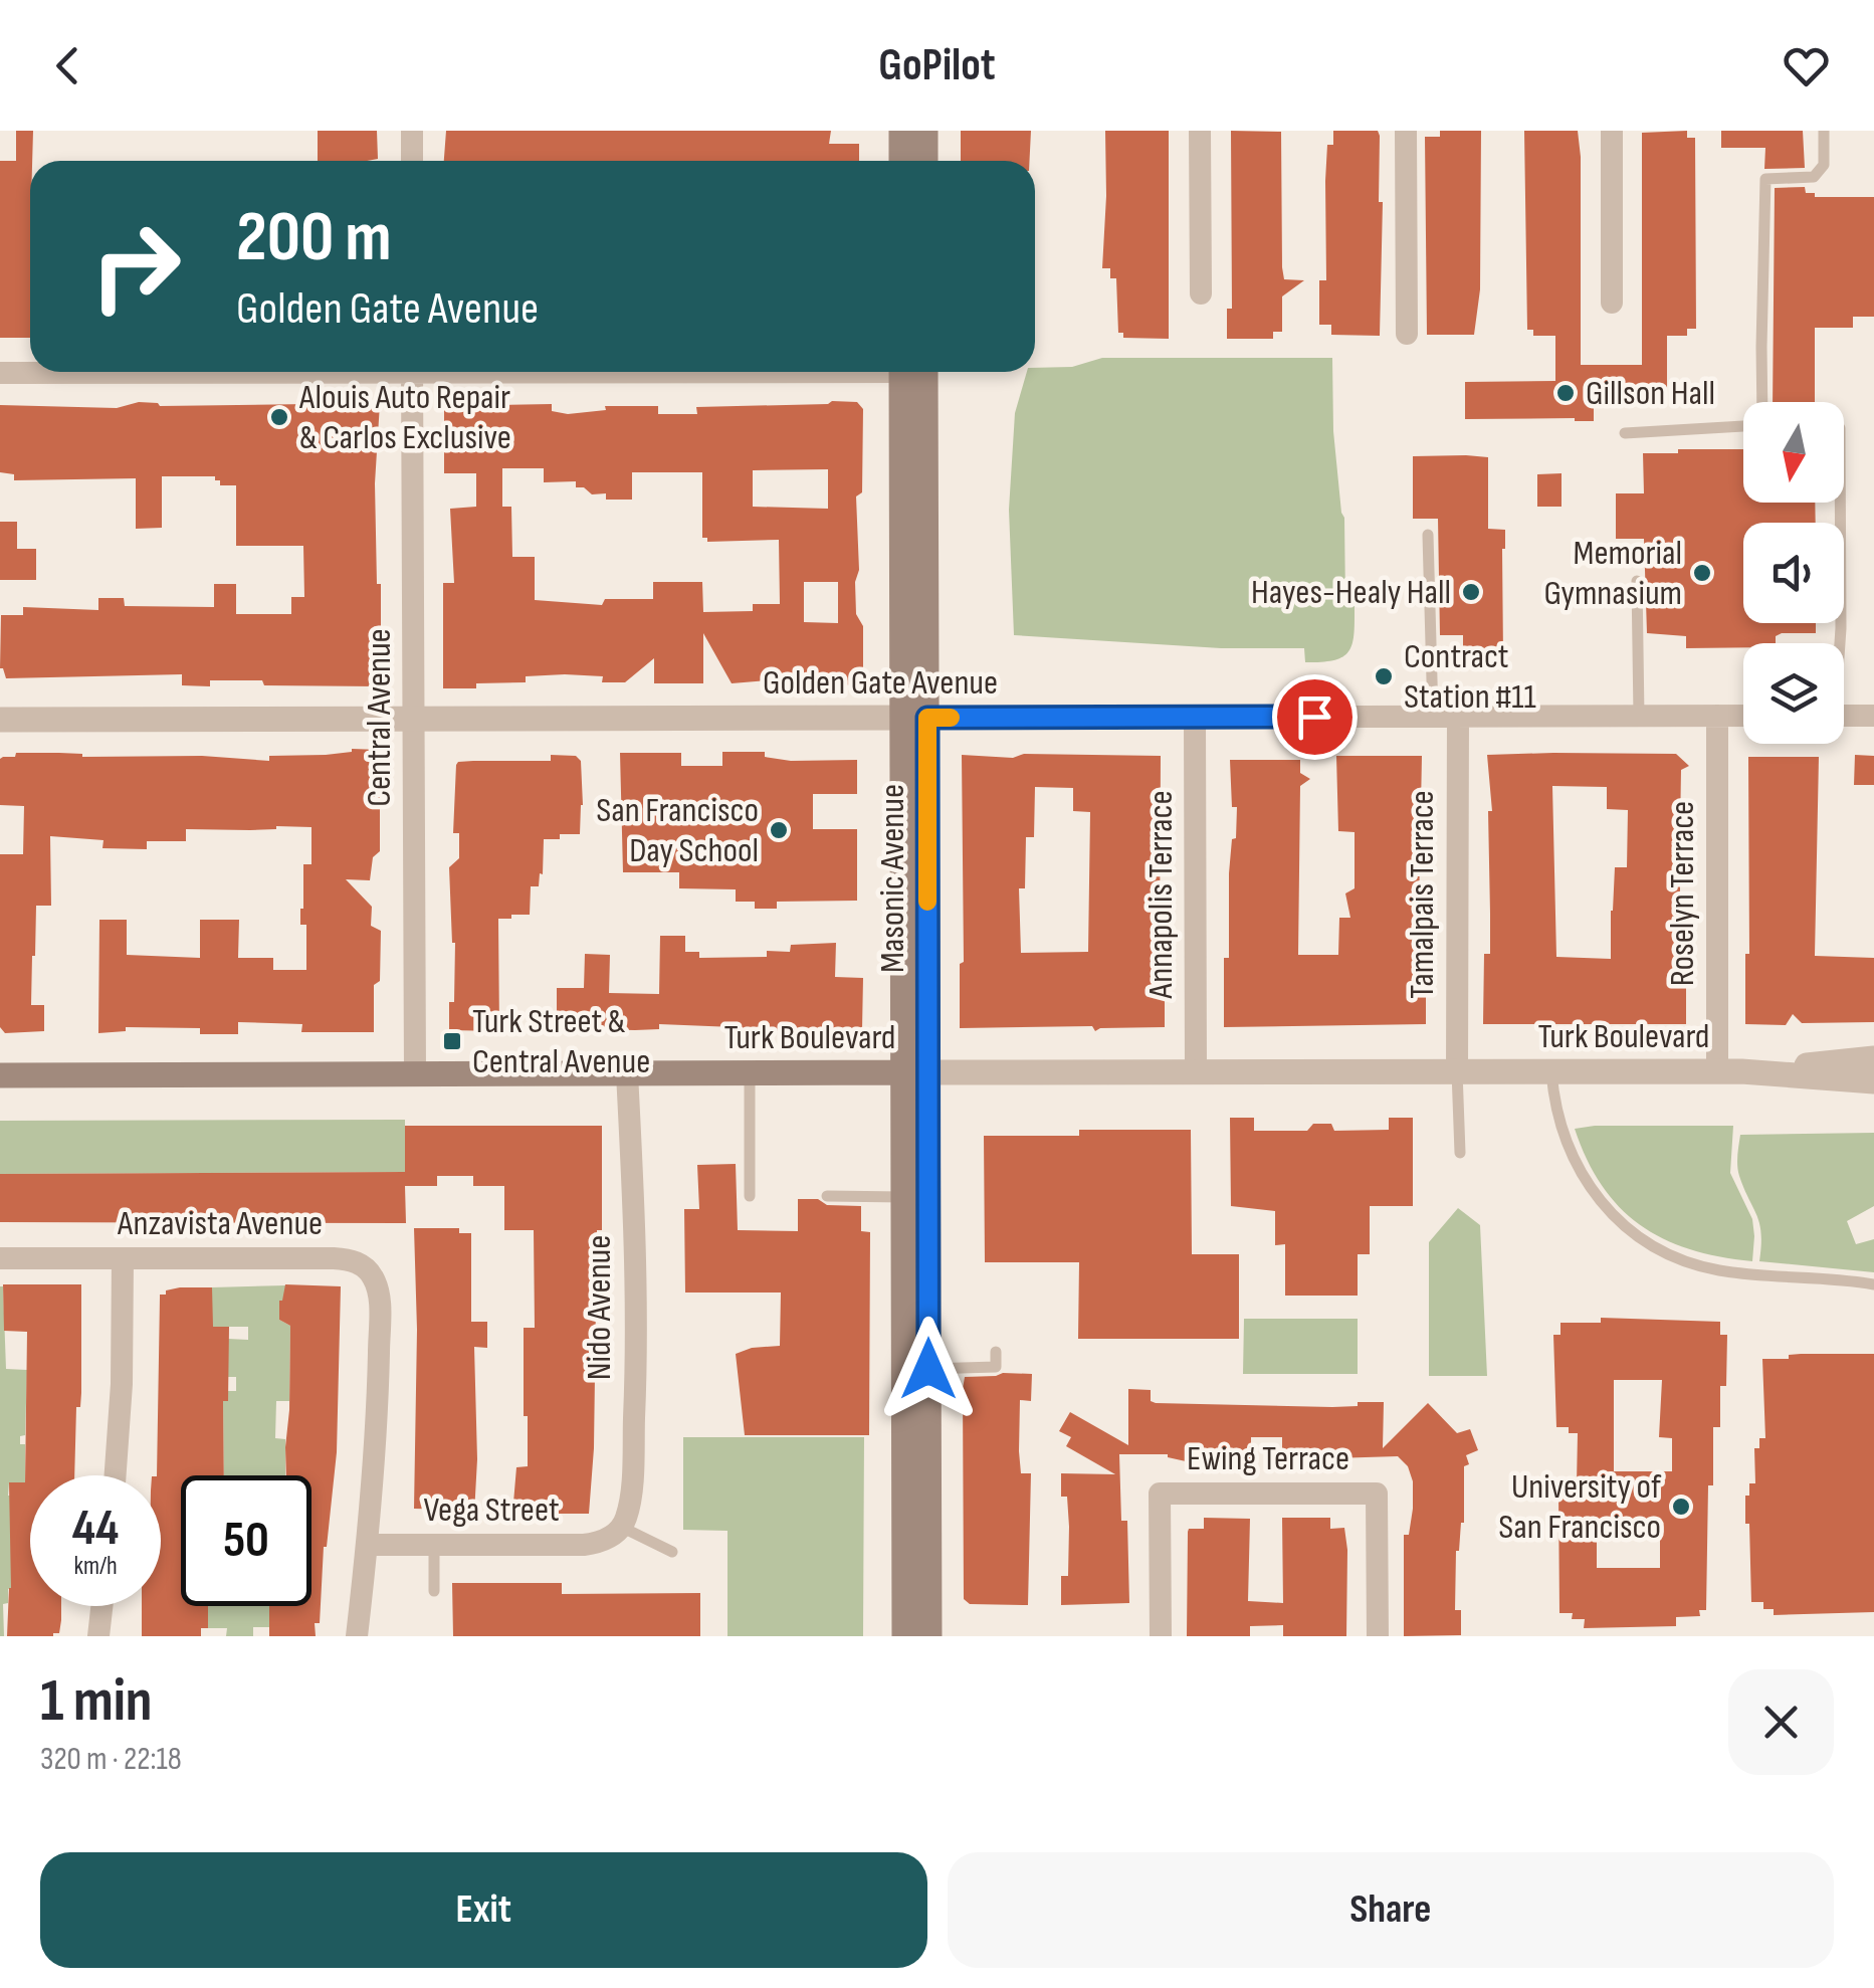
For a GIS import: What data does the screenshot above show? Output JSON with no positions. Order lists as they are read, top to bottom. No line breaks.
{"streets":{"main road":["Masonic Avenue","Turk Boulevard"],"street":["Golden Gate Avenue","Central Avenue","Roselyn Terrace","Annapolis Terrace","Tamalpais Terrace","Anzavista Avenue","Nido Avenue","Ewing Terrace","Vega Street"]},"crossings":[["Golden Gate Avenue","Central Avenue"],["Golden Gate Avenue","Masonic Avenue"],["Golden Gate Avenue","Roselyn Terrace"],["Golden Gate Avenue","Annapolis Terrace"],["Golden Gate Avenue","Tamalpais Terrace"],["Central Avenue","Turk Boulevard"],["Masonic Avenue","Turk Boulevard"],["Roselyn Terrace","Turk Boulevard"],["Annapolis Terrace","Turk Boulevard"],["Tamalpais Terrace","Turk Boulevard"],["Turk Boulevard","Nido Avenue"],["Anzavista Avenue","Vega Street"],["Nido Avenue","Vega Street"]],"places":{"other":["Gillson Hall","Alouis Auto Repair & Carlos Exclusive","Memorial Gymnasium","Hayes-Healy Hall","Contract Station #11","San Francisco Day School","University of San Francisco"],"transit":["Turk Street & Central Avenue"]},"north":"bottom","page":{"header":"GoPilot","turn":["200 m","Golden Gate Avenue"],"speed":"44 km/h","limit":"50","heading":["1 min","320 m · 22:18"],"buttons":["Exit","Share"]}}
